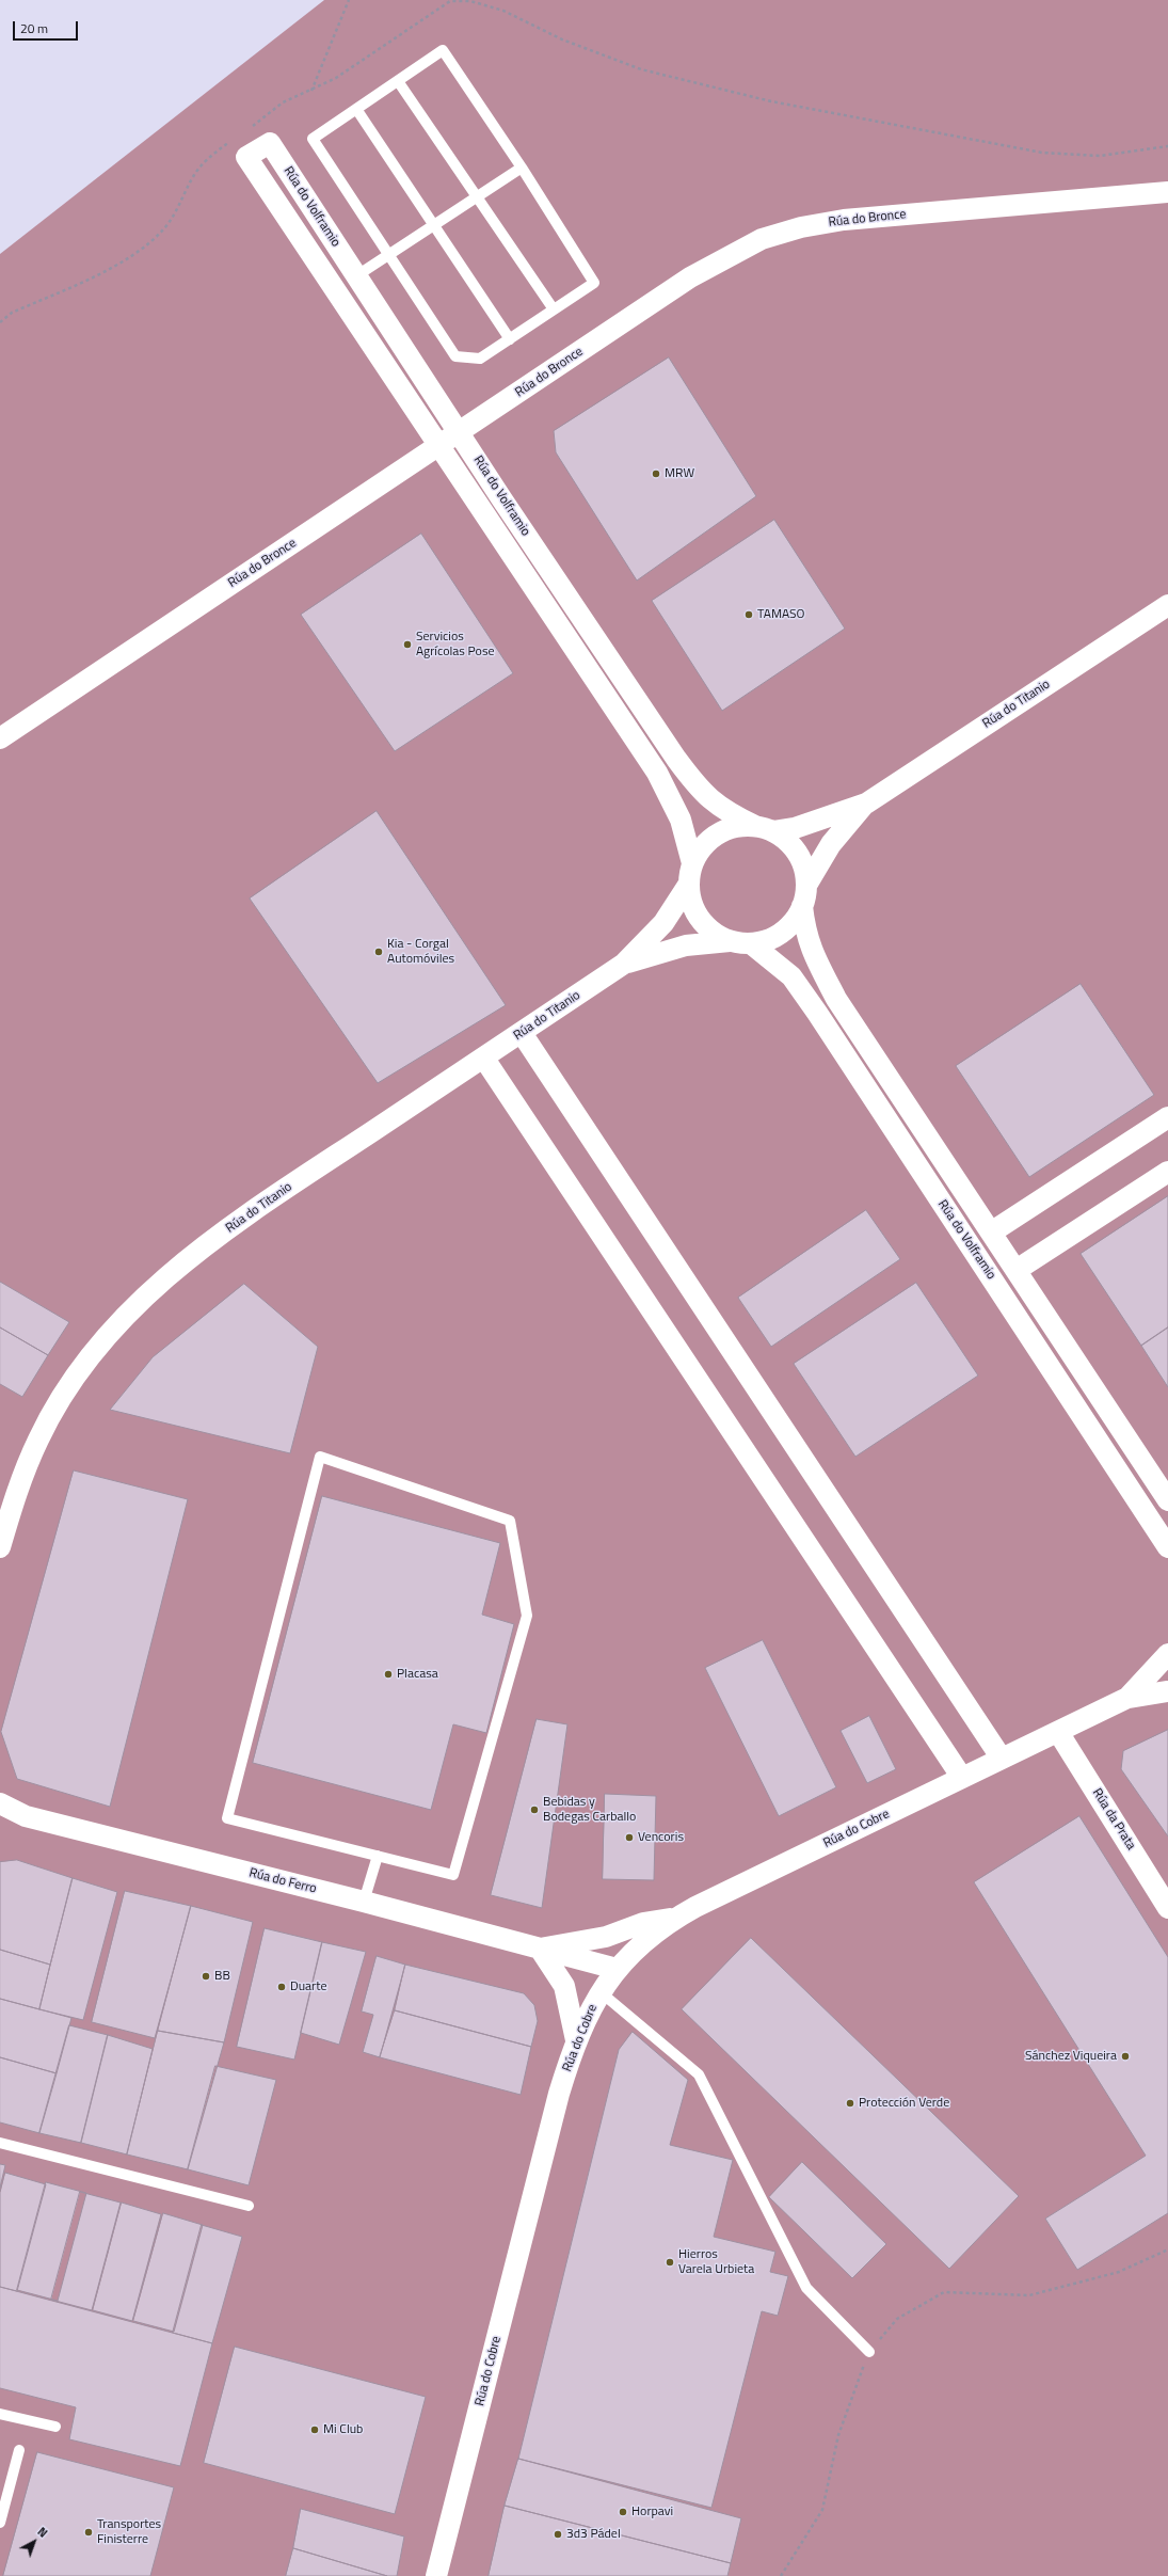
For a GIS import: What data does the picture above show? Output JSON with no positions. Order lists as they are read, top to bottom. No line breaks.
{"streets":{"street":["Rúa do Volframio","Rúa do Bronce","Rúa do Titanio","Rúa da Prata","Rúa do Cobre","Rúa do Ferro"]},"crossings":[["Rúa do Volframio","Rúa do Bronce"],["Rúa da Prata","Rúa do Cobre"],["Rúa do Cobre","Rúa do Ferro"]],"places":["MRW","TAMASO","Servicios Agrícolas Pose","Kia - Corgal Automóviles","Placasa","Bebidas y Bodegas Carballo","Vencoris","BB","Duarte","Sánchez Viqueira","Protección Verde","Hierros Varela Urbieta","Mi Club","Horpavi","Transportes Finisterre","3d3 Pádel"],"scale_bar":"20 m","north":"top right"}
